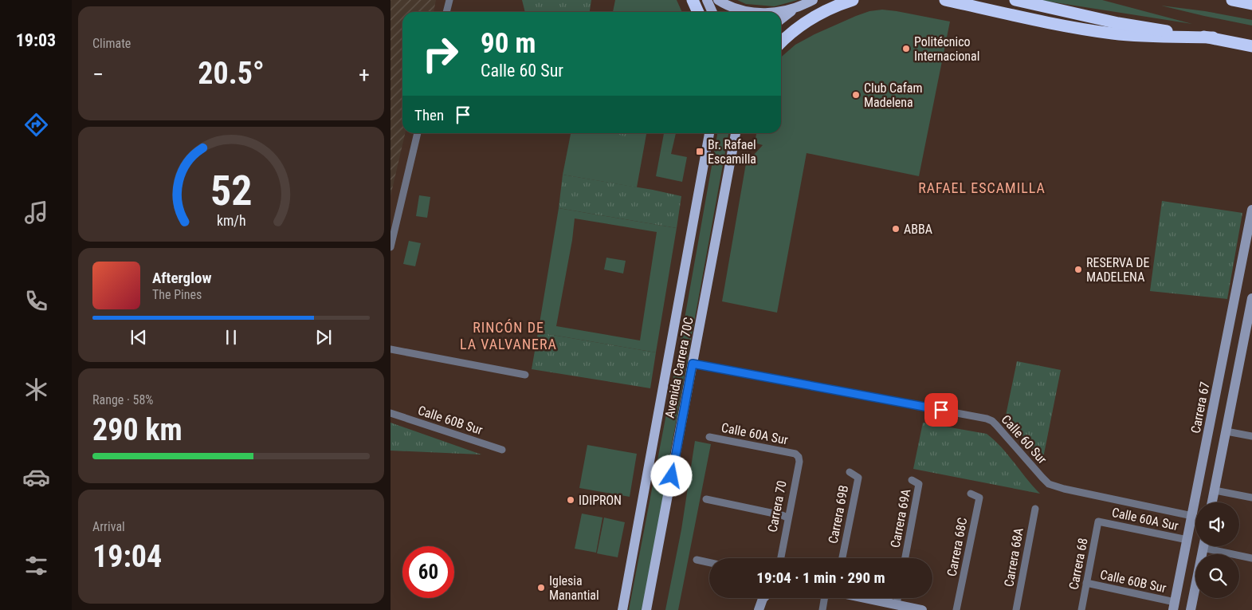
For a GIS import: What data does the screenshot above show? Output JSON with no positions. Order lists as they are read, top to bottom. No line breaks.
{"streets":{"main road":["Avenida Carrera 70C"],"street":["Carrera 67","Calle 60B Sur","Calle 60A Sur","Calle 60 Sur","Carrera 70","Carrera 69B","Carrera 69A","Carrera 68C","Carrera 68A","Carrera 68"]},"crossings":[["Avenida Carrera 70C","Calle 60 Sur"],["Carrera 67","Calle 60B Sur"],["Carrera 67","Calle 60A Sur"],["Carrera 67","Calle 60 Sur"],["Calle 60B Sur","Carrera 68"],["Calle 60A Sur","Carrera 70"],["Calle 60A Sur","Carrera 68"]],"districts":["RAFAEL ESCAMILLA","RINCÓN DE LA VALVANERA"],"places":{"other":["Politécnico Internacional","Club Cafam Madelena","ABBA","RESERVA DE MADELENA","IDIPRON","Iglesia Manantial"],"transit":["Br. Rafael Escamilla"]},"page":{"tabs":"19:03","tile":["Climate",["Range · 58%","290 km"],["Arrival","19:04"]],"turn":["90 m","Calle 60 Sur"],"heat":["−","20.5°","+"],"then":"Then","song":["Afterglow","The Pines"],"limit":"60","trip":"19:04 · 1 min · 290 m","gauge":["52","km/h"]}}
